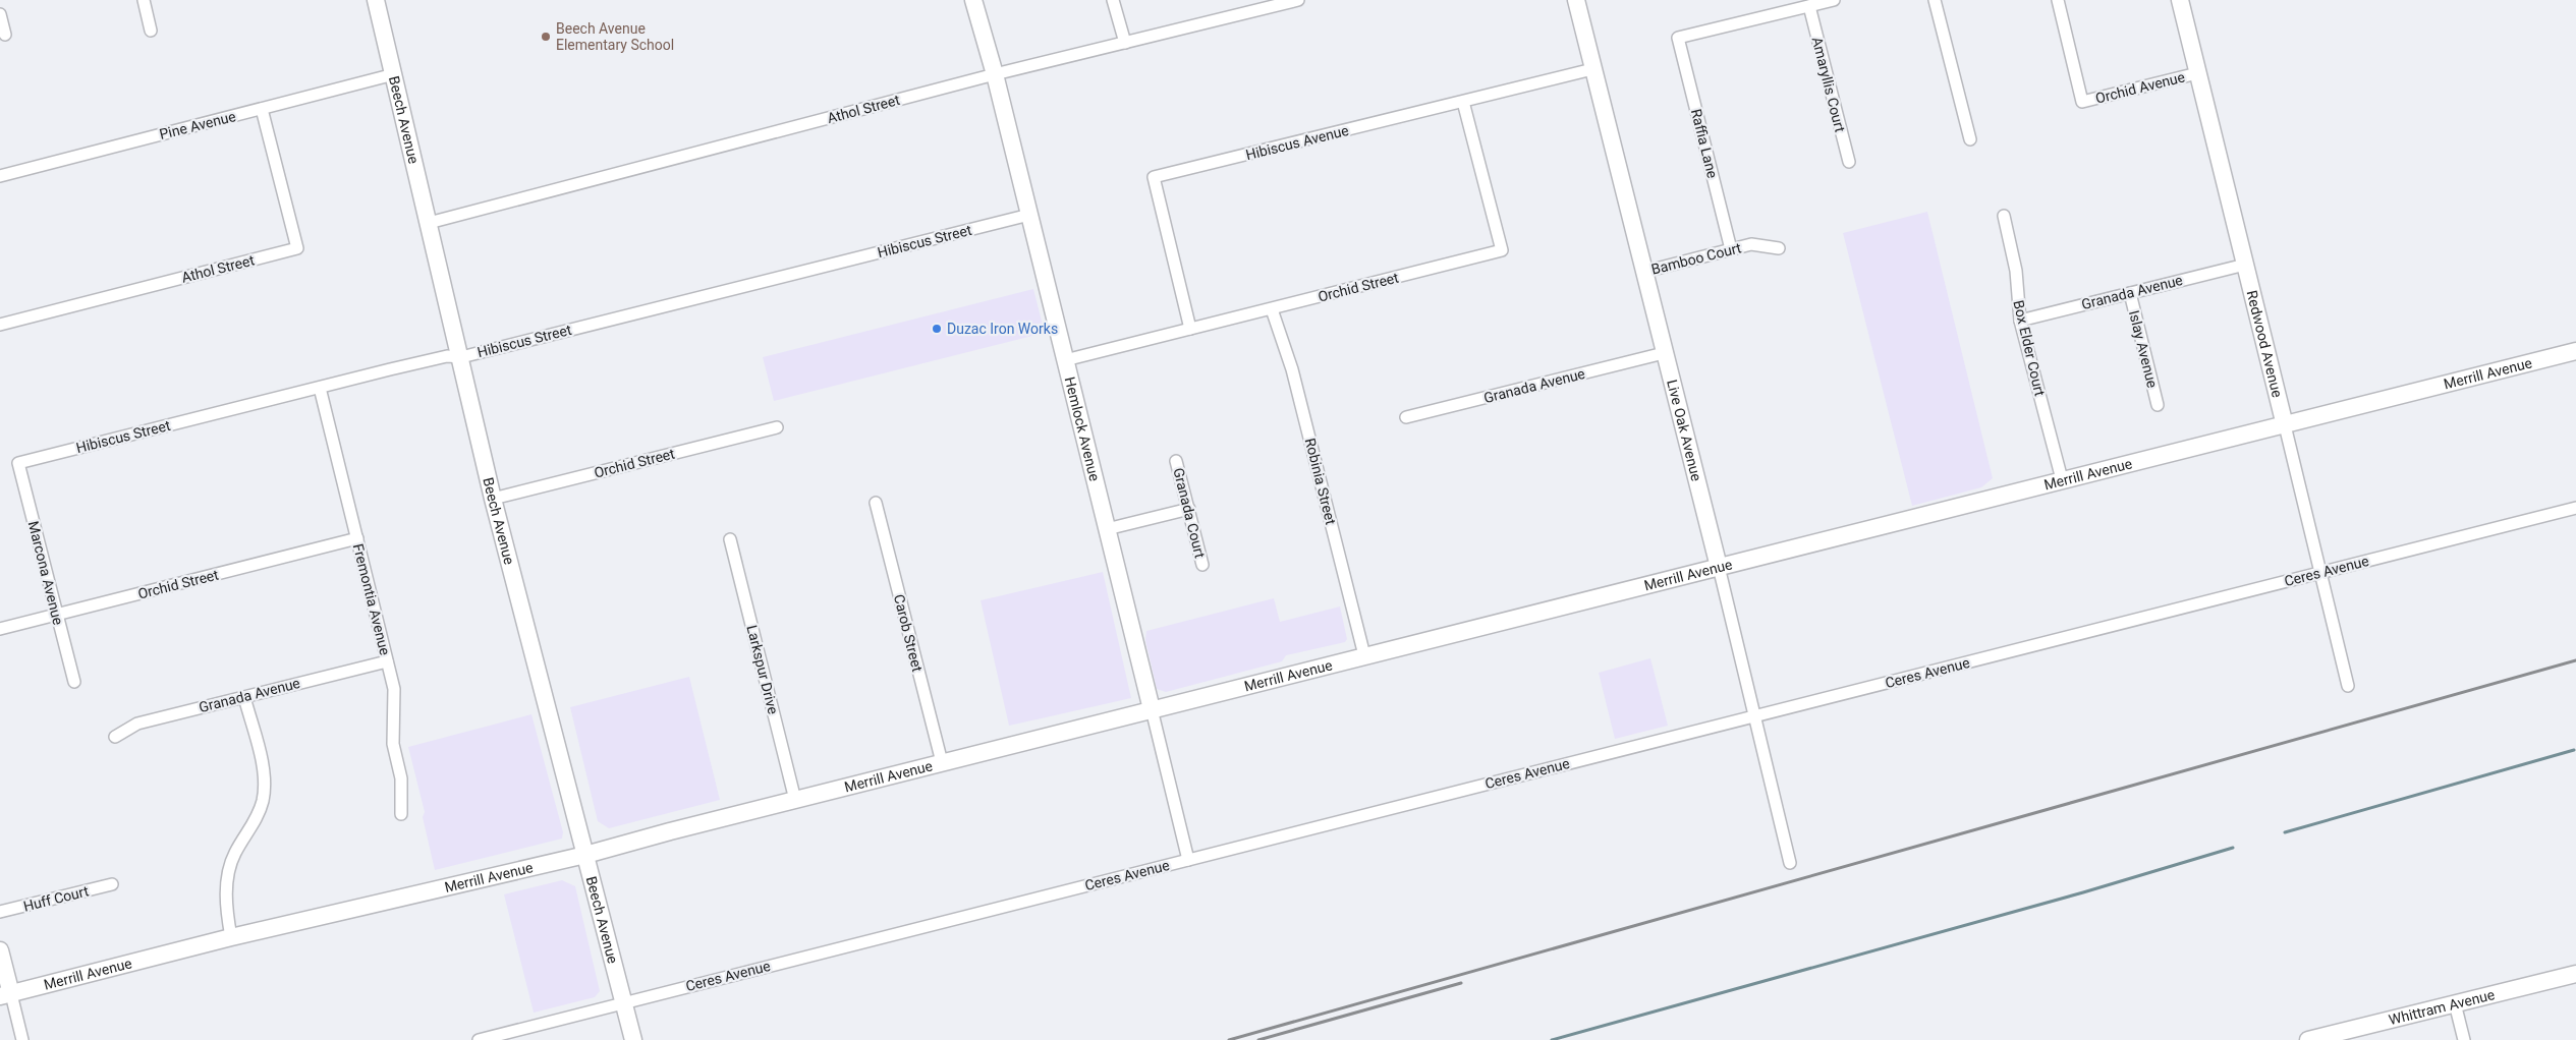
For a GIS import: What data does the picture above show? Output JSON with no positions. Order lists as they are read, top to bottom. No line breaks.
{"streets":{"main road":["Beech Avenue","Redwood Avenue","Merrill Avenue","Hemlock Avenue","Live Oak Avenue","Whittram Avenue"],"street":["Amaryllis Court","Orchid Avenue","Athol Street","Pine Avenue","Hibiscus Avenue","Raffia Lane","Hibiscus Street","Bamboo Court","Orchid Street","Granada Avenue","Box Elder Court","Islay Avenue","Robinia Street","Granada Court","Ceres Avenue","Marcona Avenue","Fremontia Avenue","Carob Street","Larkspur Drive","Huff Court"]},"crossings":[["Amaryllis Court","Raffia Lane"],["Orchid Avenue","Redwood Avenue"],["Athol Street","Beech Avenue"],["Athol Street","Pine Avenue"],["Athol Street","Hemlock Avenue"],["Beech Avenue","Pine Avenue"],["Beech Avenue","Hibiscus Street"],["Beech Avenue","Orchid Street"],["Beech Avenue","Merrill Avenue"],["Beech Avenue","Ceres Avenue"],["Hibiscus Avenue","Orchid Street"],["Hibiscus Avenue","Live Oak Avenue"],["Raffia Lane","Bamboo Court"],["Hibiscus Street","Hemlock Avenue"],["Hibiscus Street","Marcona Avenue"],["Hibiscus Street","Fremontia Avenue"],["Bamboo Court","Live Oak Avenue"],["Orchid Street","Hemlock Avenue"],["Orchid Street","Robinia Street"],["Orchid Street","Marcona Avenue"],["Orchid Street","Fremontia Avenue"],["Granada Avenue","Redwood Avenue"],["Granada Avenue","Box Elder Court"],["Granada Avenue","Islay Avenue"],["Granada Avenue","Live Oak Avenue"],["Granada Avenue","Fremontia Avenue"],["Redwood Avenue","Merrill Avenue"],["Redwood Avenue","Ceres Avenue"],["Box Elder Court","Merrill Avenue"],["Merrill Avenue","Hemlock Avenue"],["Merrill Avenue","Live Oak Avenue"],["Merrill Avenue","Robinia Street"],["Merrill Avenue","Carob Street"],["Merrill Avenue","Larkspur Drive"],["Hemlock Avenue","Ceres Avenue"],["Live Oak Avenue","Ceres Avenue"]],"places":["Beech Avenue Elementary School","Duzac Iron Works"]}
